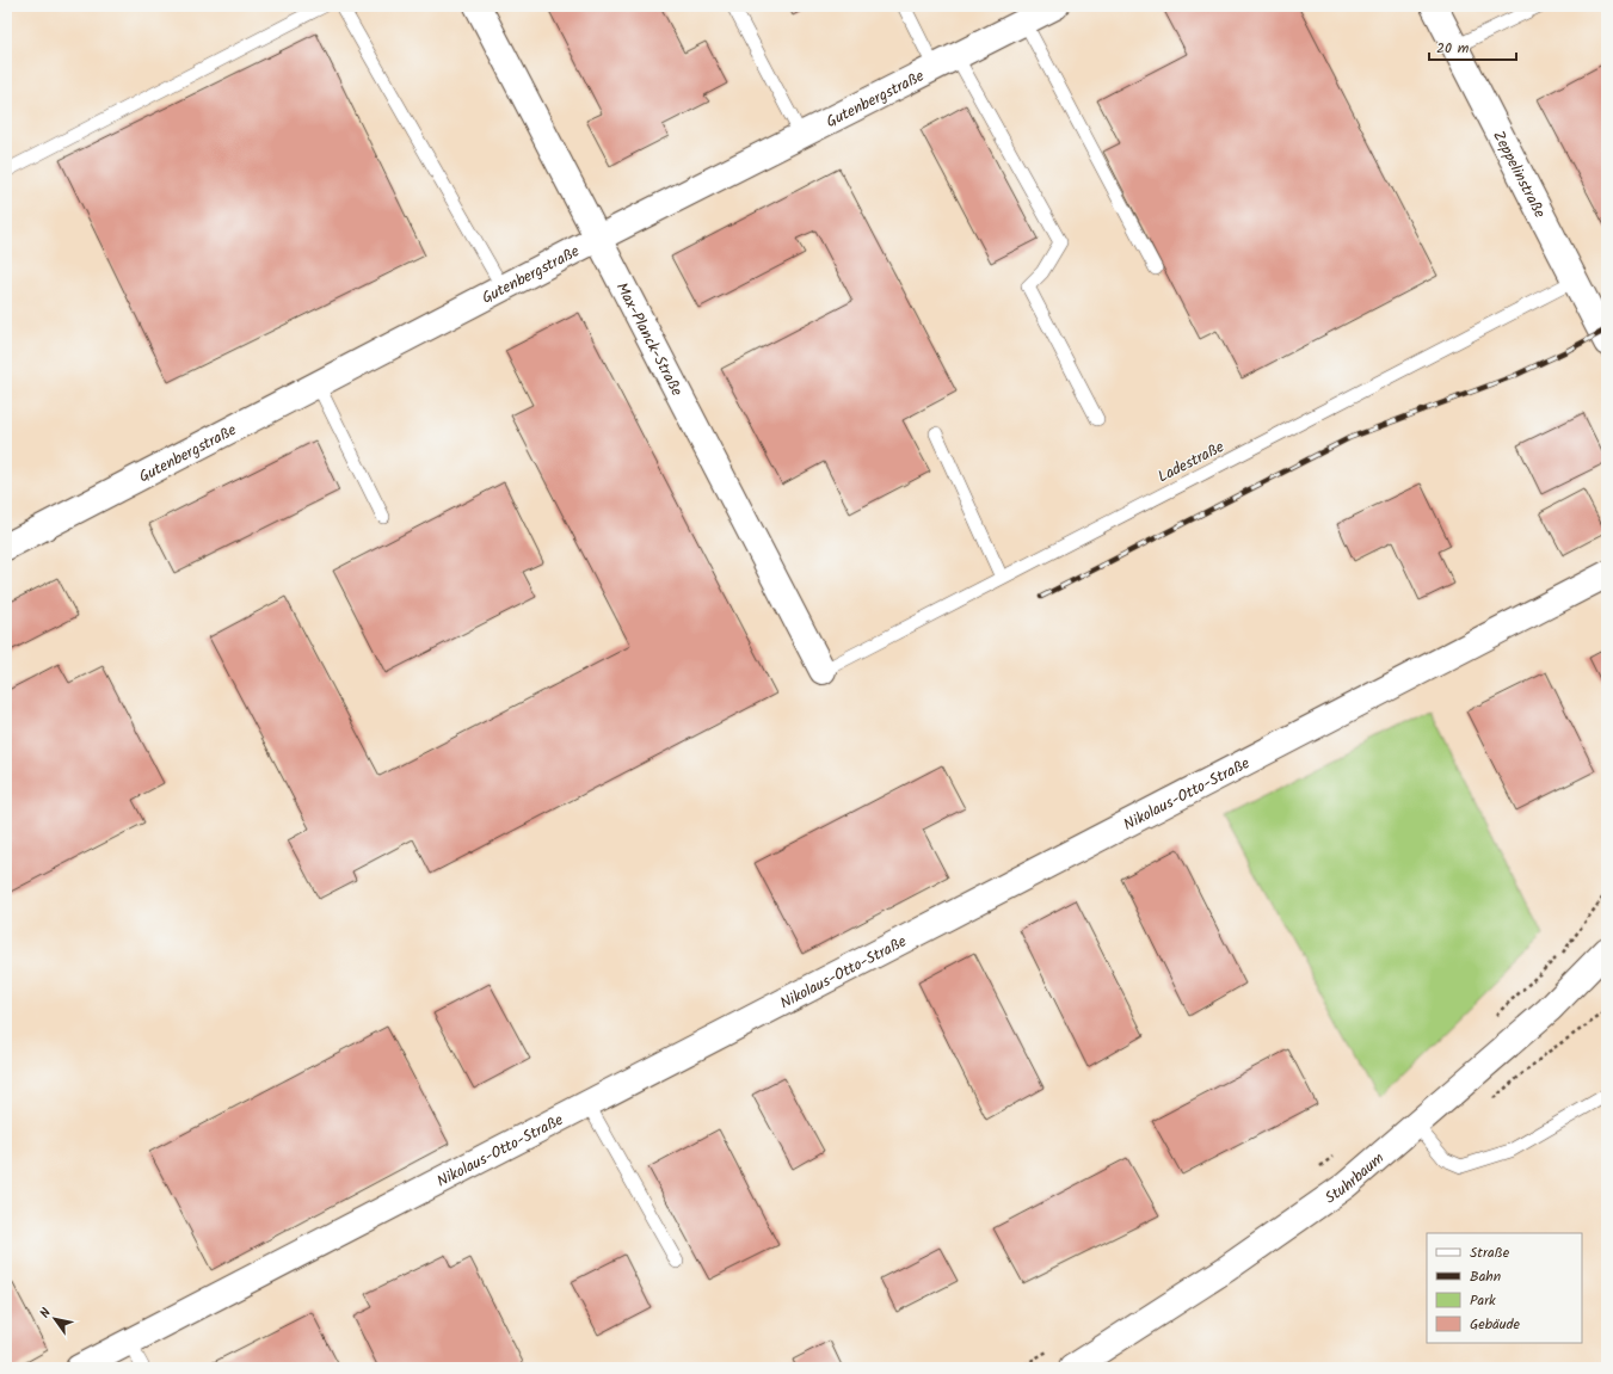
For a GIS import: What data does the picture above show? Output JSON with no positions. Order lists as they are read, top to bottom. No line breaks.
{"streets":{"street":["Gutenbergstraße","Zeppelinstraße","Max-Planck-Straße","Nikolaus-Otto-Straße","Stuhrbaum"],"lane":["Ladestraße"]},"crossings":[["Gutenbergstraße","Max-Planck-Straße"],["Zeppelinstraße","Ladestraße"],["Max-Planck-Straße","Ladestraße"]],"legend":["Straße","Bahn","Park","Gebäude"],"scale_bar":"20 m","north":"top left"}
